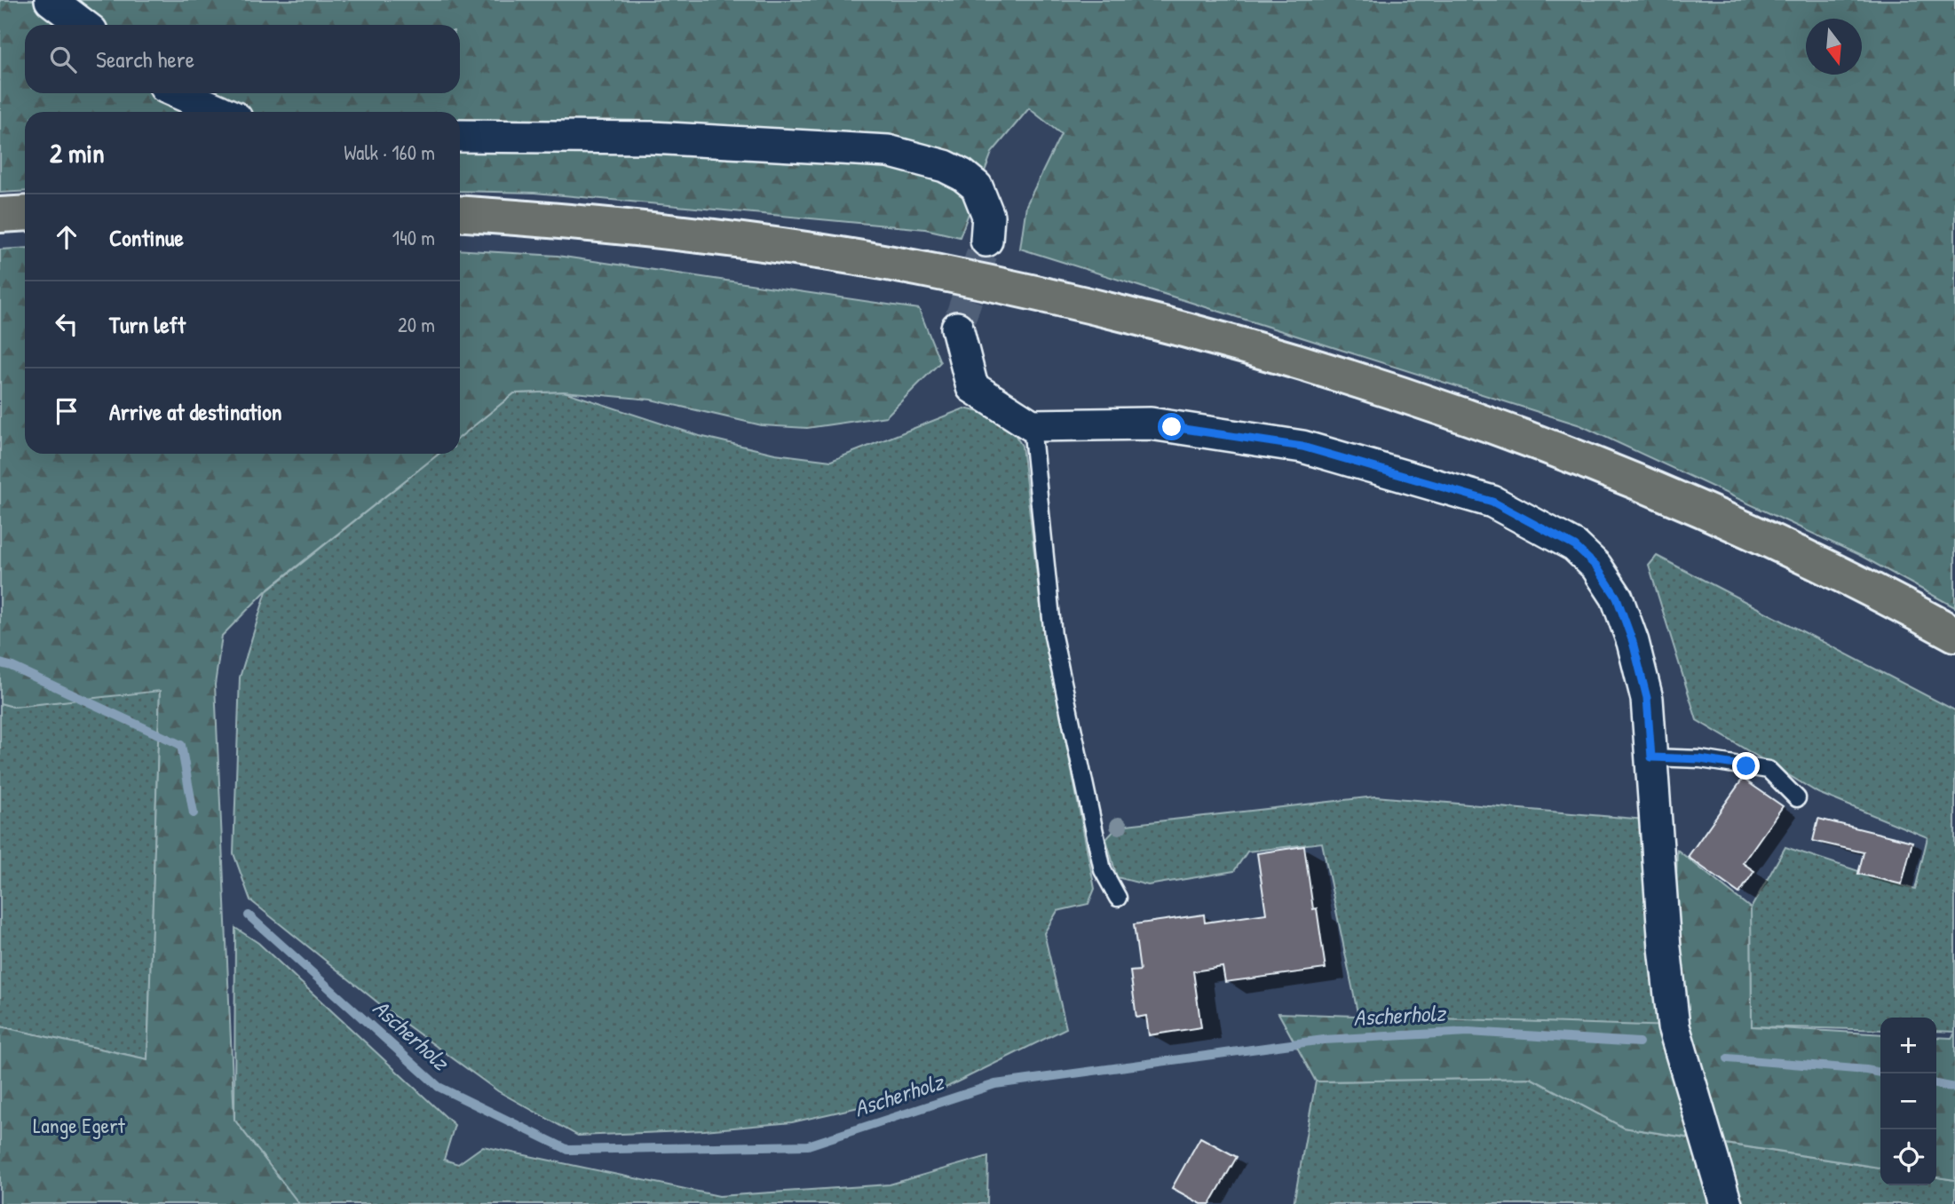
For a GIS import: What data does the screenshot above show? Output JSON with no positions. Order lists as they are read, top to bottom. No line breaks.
{"water":["Ascherholz"],"parks":["Lange Egert"],"north":"bottom","page":{"search":"Search here","heading":["2 min","Walk · 160 m"],"list":[["Continue","140 m"],["Turn left","20 m"],"Arrive at destination"],"map_buttons":["+","−"]}}
